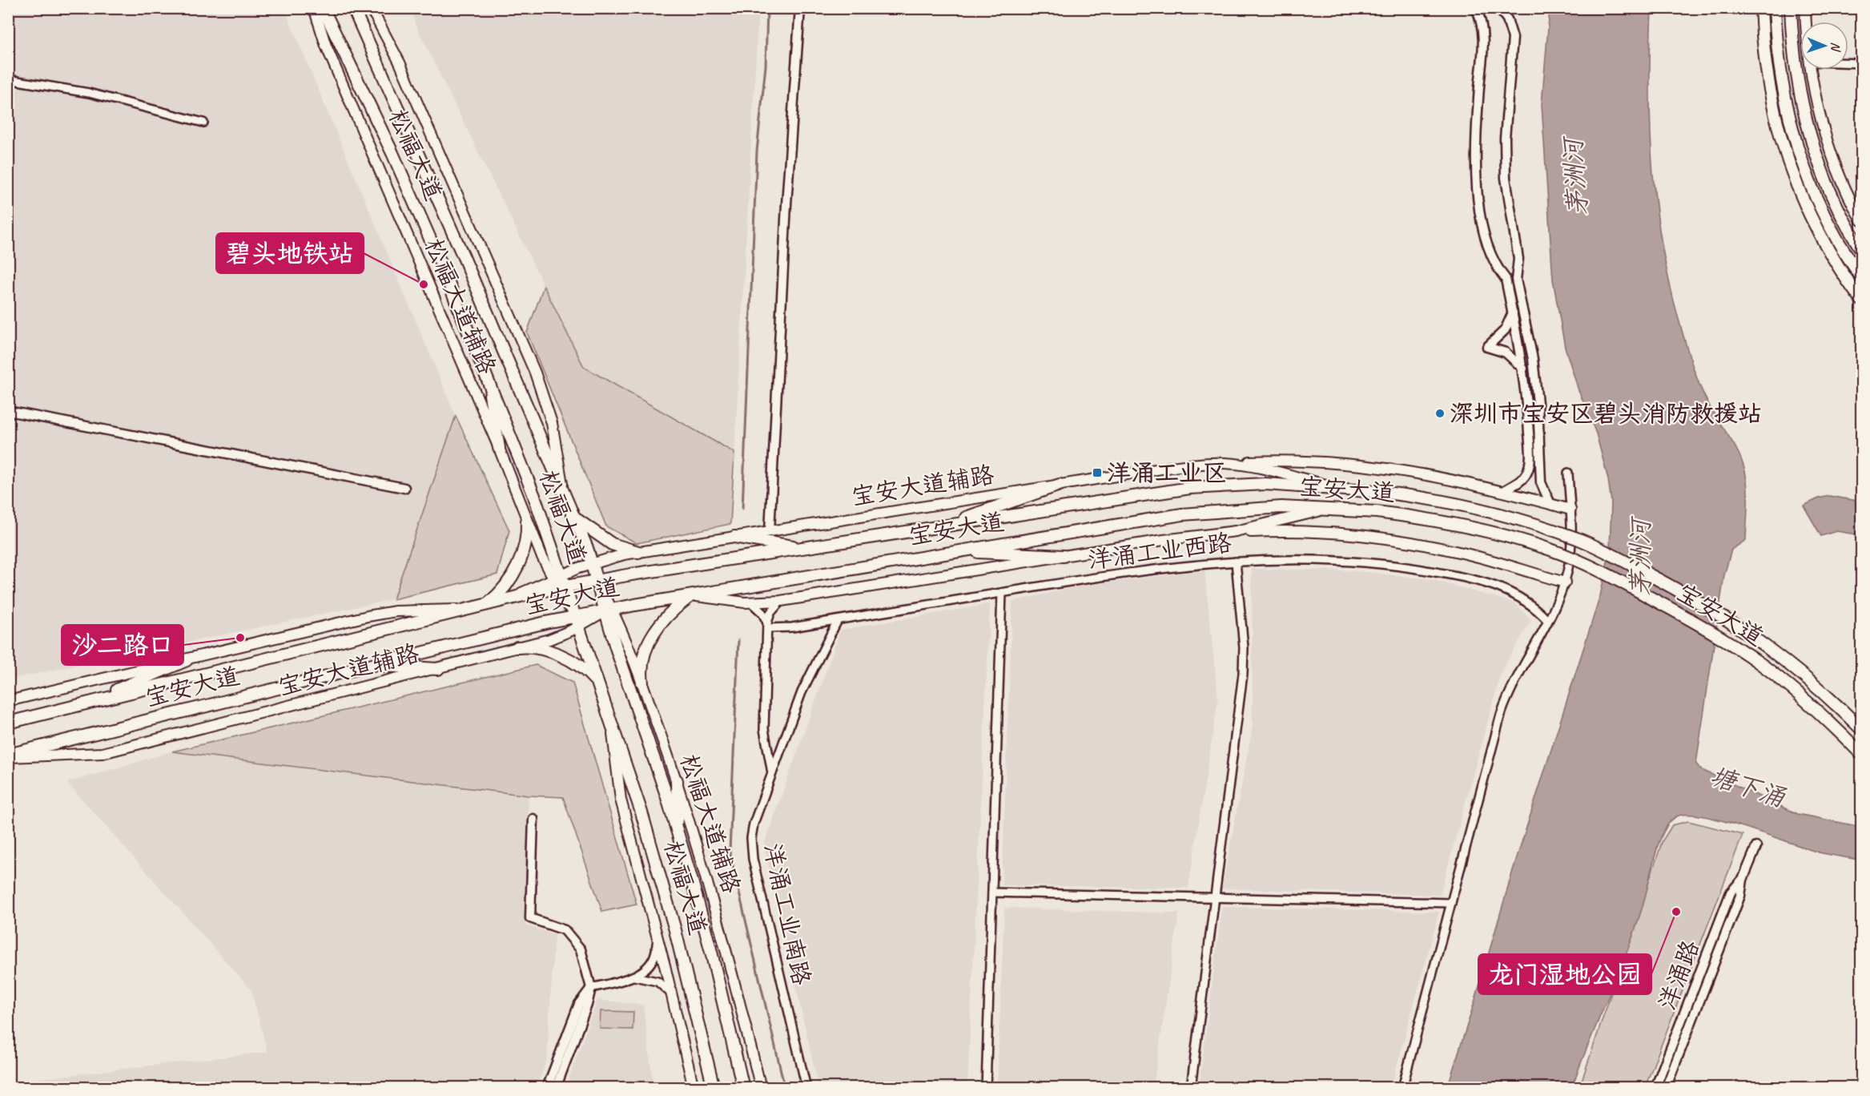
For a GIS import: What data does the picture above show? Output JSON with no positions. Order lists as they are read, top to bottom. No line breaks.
{"streets":{"main road":["松福大道","松福大道辅路","宝安大道辅路","宝安大道"],"street":["洋涌工业西路","洋涌工业南路","洋涌路"]},"crossings":[["松福大道","松福大道辅路"],["松福大道","宝安大道辅路"],["松福大道","宝安大道"],["松福大道辅路","宝安大道辅路"],["松福大道辅路","宝安大道"],["宝安大道辅路","宝安大道"],["洋涌工业西路","洋涌工业南路"]],"water":["茅洲河","塘下涌"],"places":{"other":["碧头地铁站","深圳市宝安区碧头消防救援站","沙二路口","龙门湿地公园"],"transit":["洋涌工业区"]},"north":"right"}
